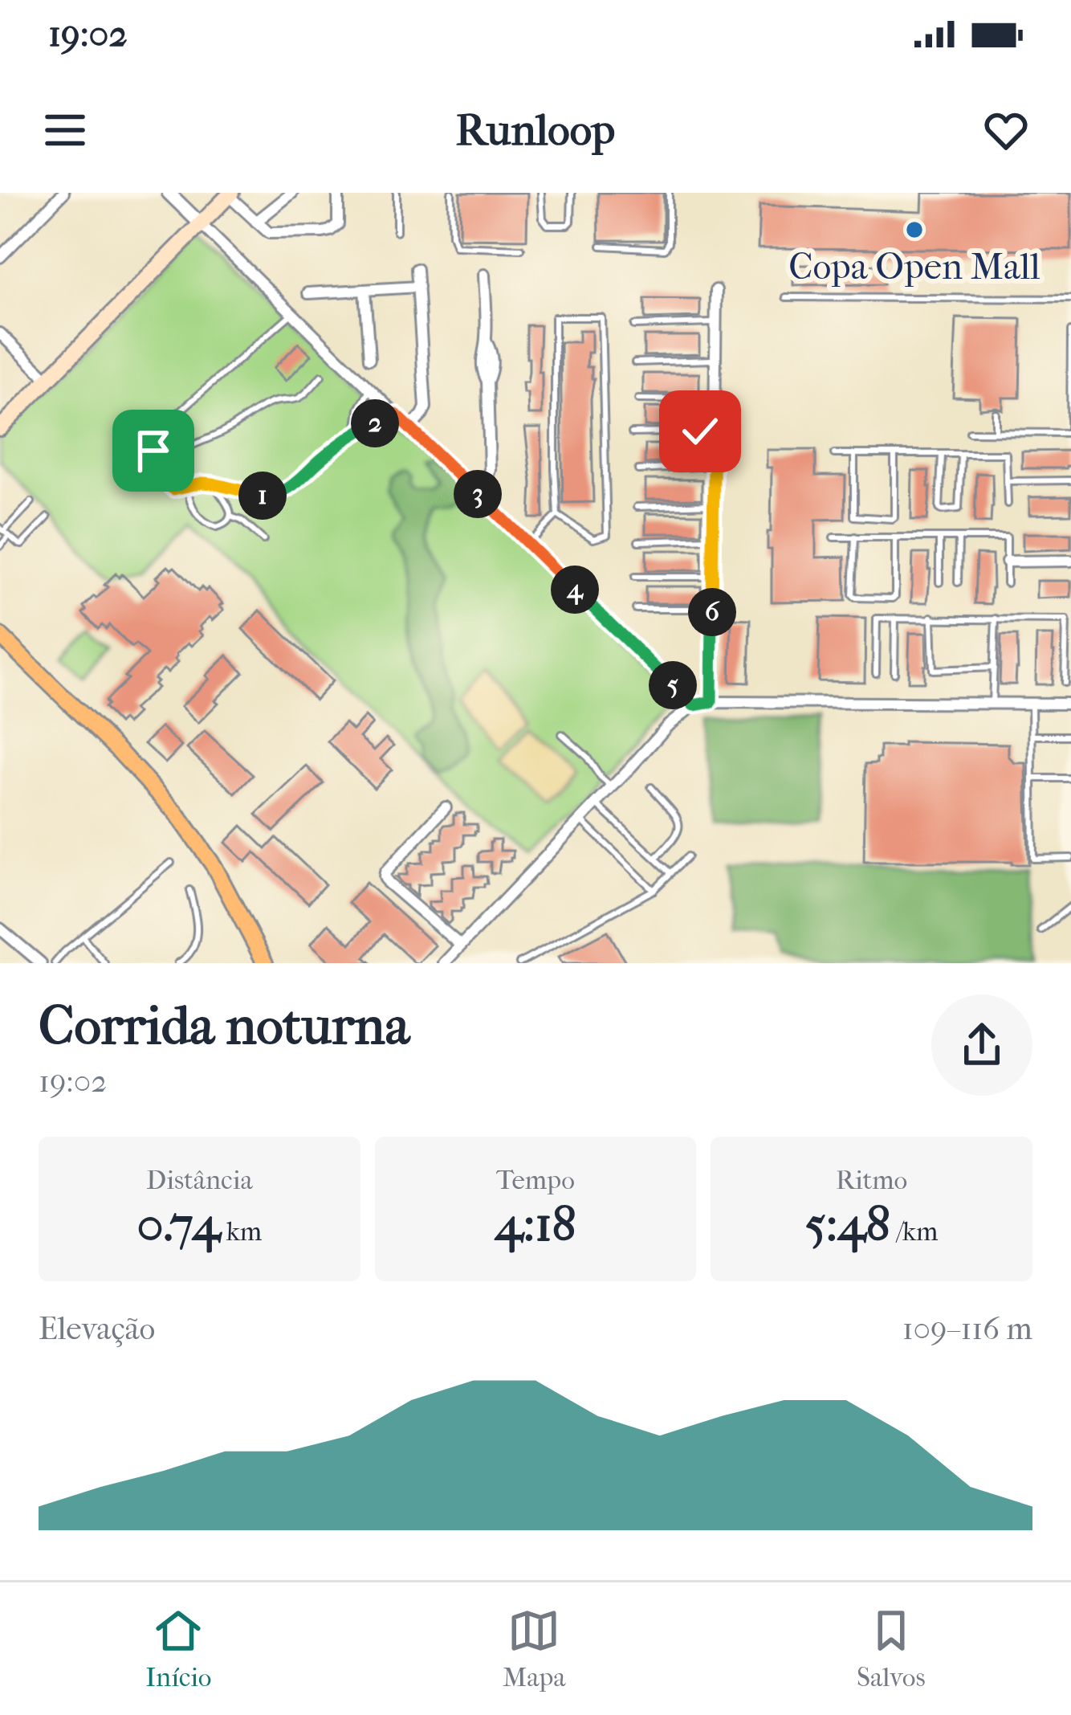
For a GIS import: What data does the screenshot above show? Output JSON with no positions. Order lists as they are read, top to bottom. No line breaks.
{"places":["Copa Open Mall"],"page":{"status":"19:02","header":"Runloop","pins":["2","3","1","4","6","5"],"heading":["Corrida noturna","19:02"],"stats":[["Distância","0.74 km"],["Tempo","4:18"],["Ritmo","5:48 /km"]],"chart":["Elevação","109–116 m"],"tabs":["Início","Mapa","Salvos"]}}
